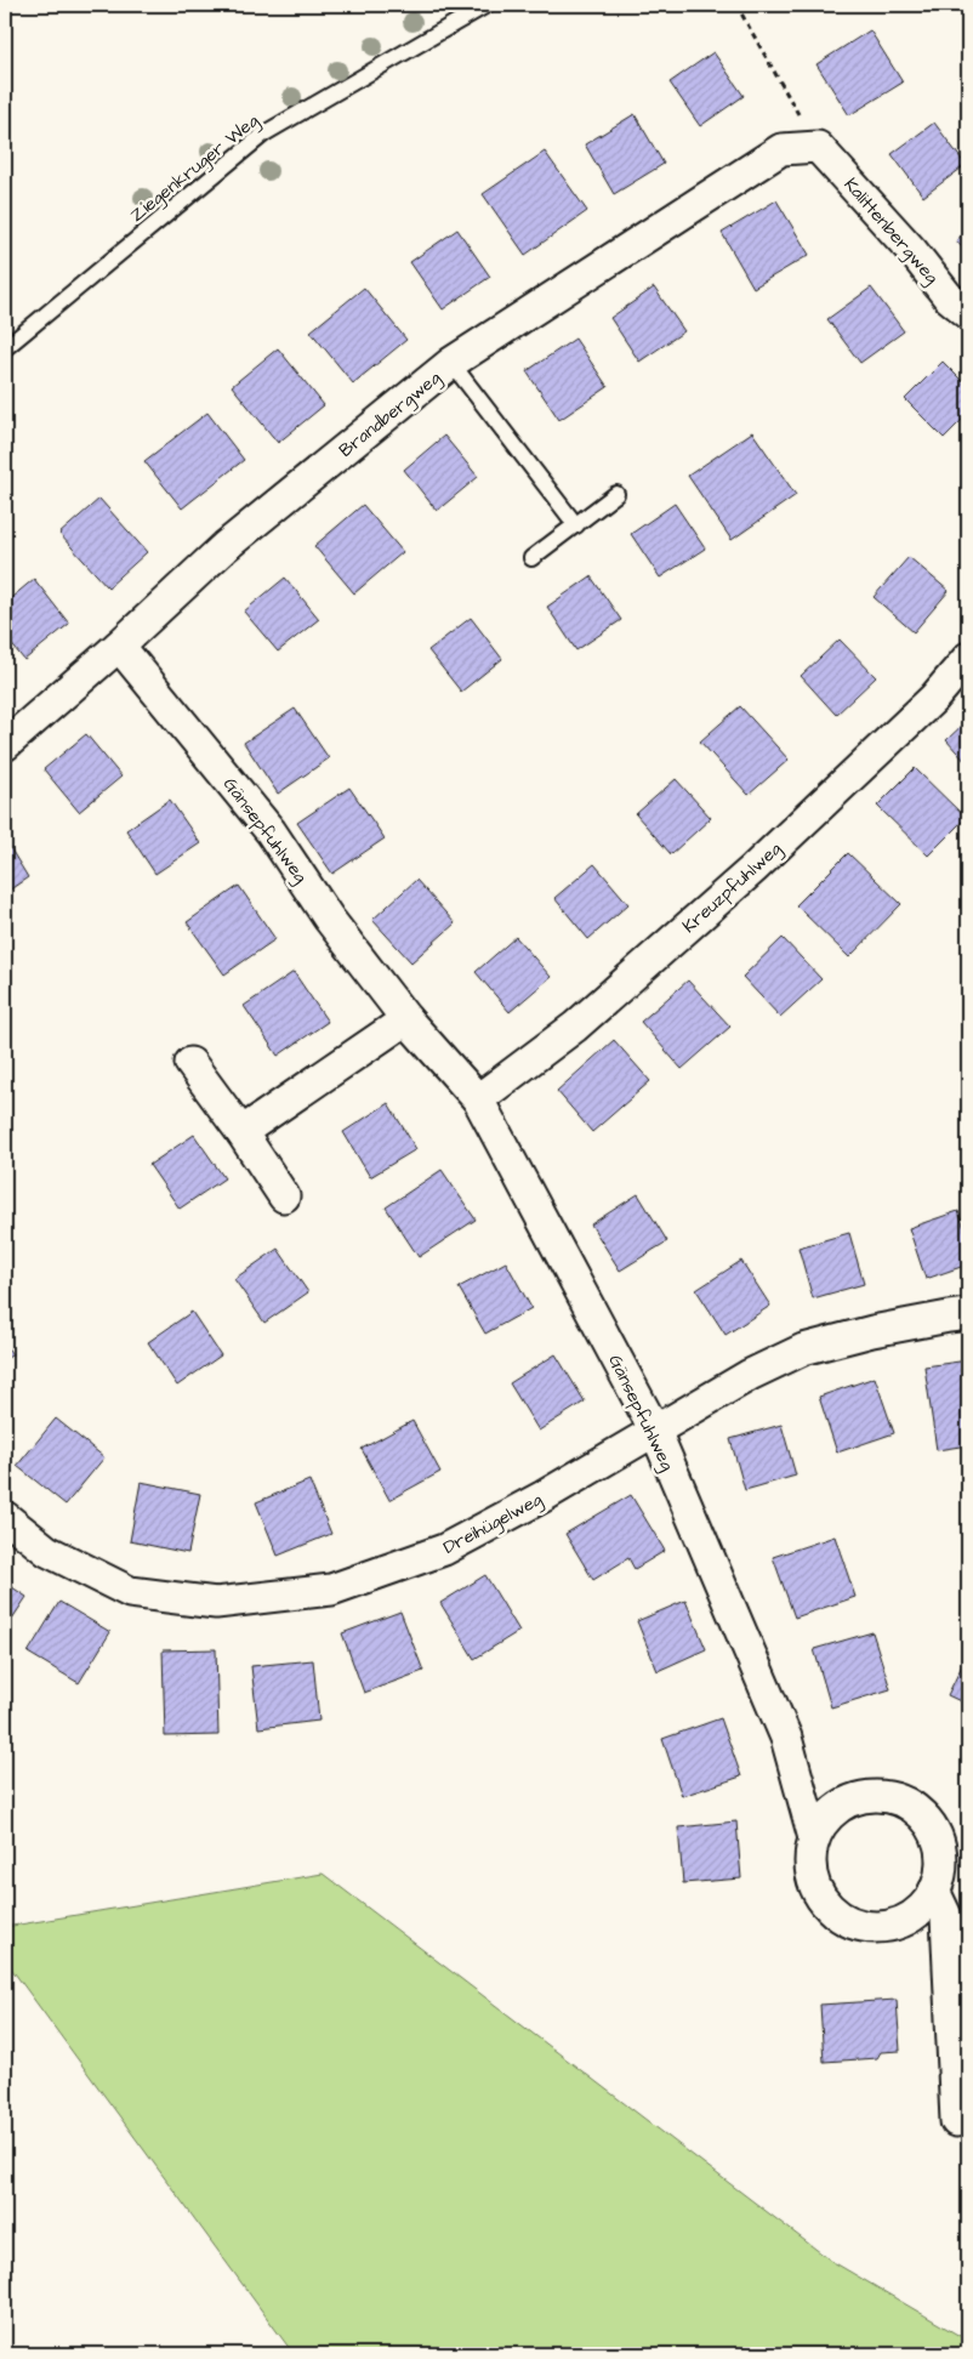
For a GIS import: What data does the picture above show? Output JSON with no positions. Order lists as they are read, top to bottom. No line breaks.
{"streets":{"street":["Kalittenbergweg","Brandbergweg","Gänsepfuhlweg","Kreuzpfuhlweg","Dreihügelweg"],"lane":["Ziegenkruger Weg"]},"crossings":[["Kalittenbergweg","Brandbergweg"],["Brandbergweg","Gänsepfuhlweg"],["Gänsepfuhlweg","Kreuzpfuhlweg"],["Gänsepfuhlweg","Dreihügelweg"]]}
